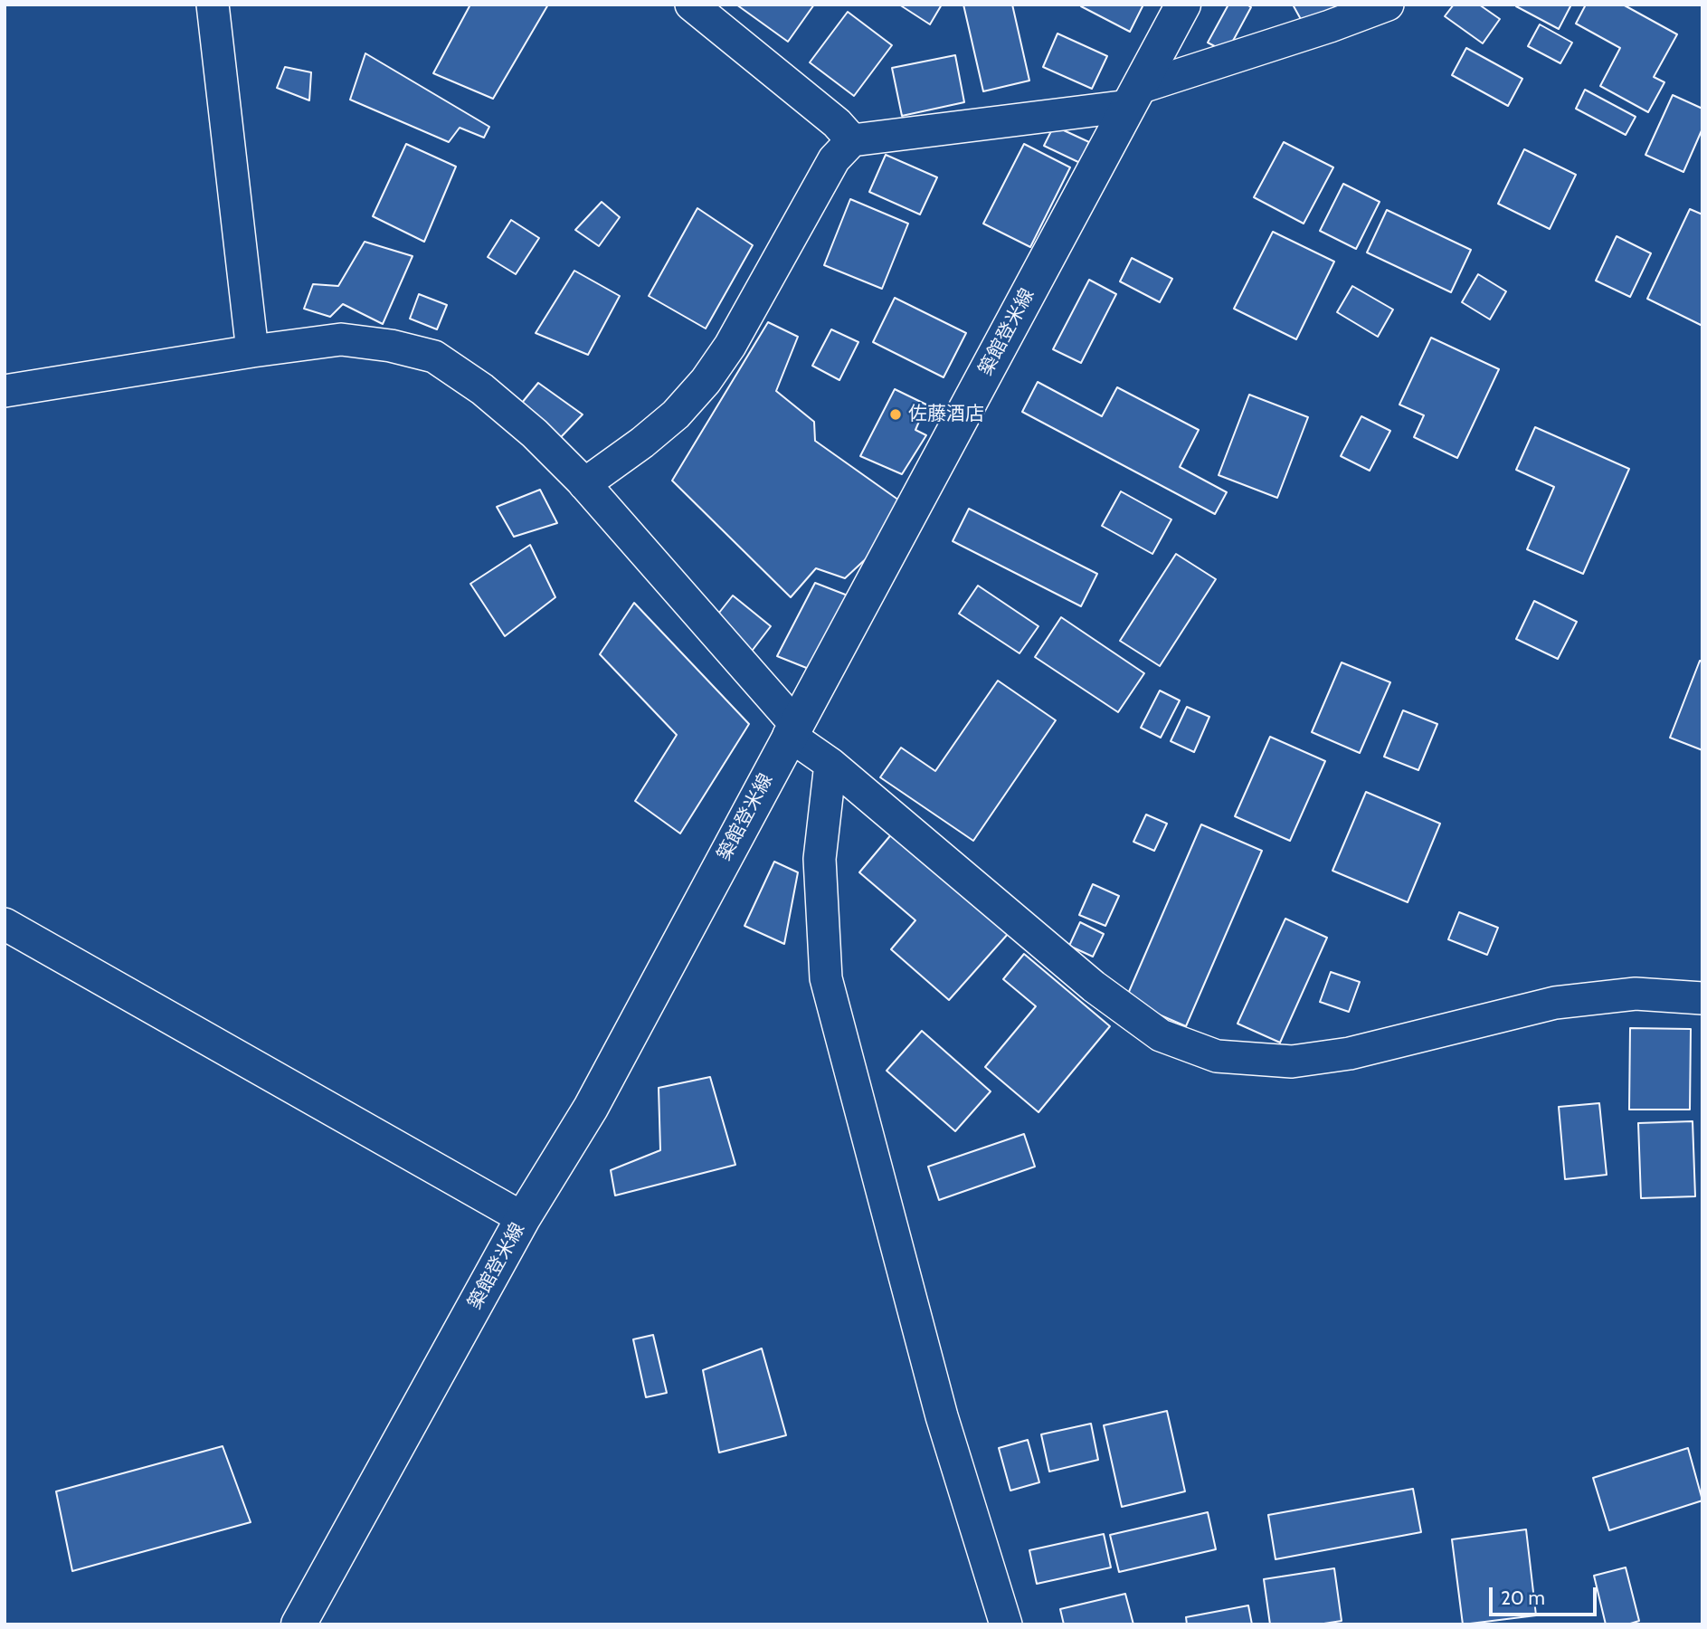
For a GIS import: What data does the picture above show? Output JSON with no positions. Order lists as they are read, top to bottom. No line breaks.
{"streets":{"main road":["築館登米線"]},"places":["佐藤酒店"],"scale_bar":"20 m"}
